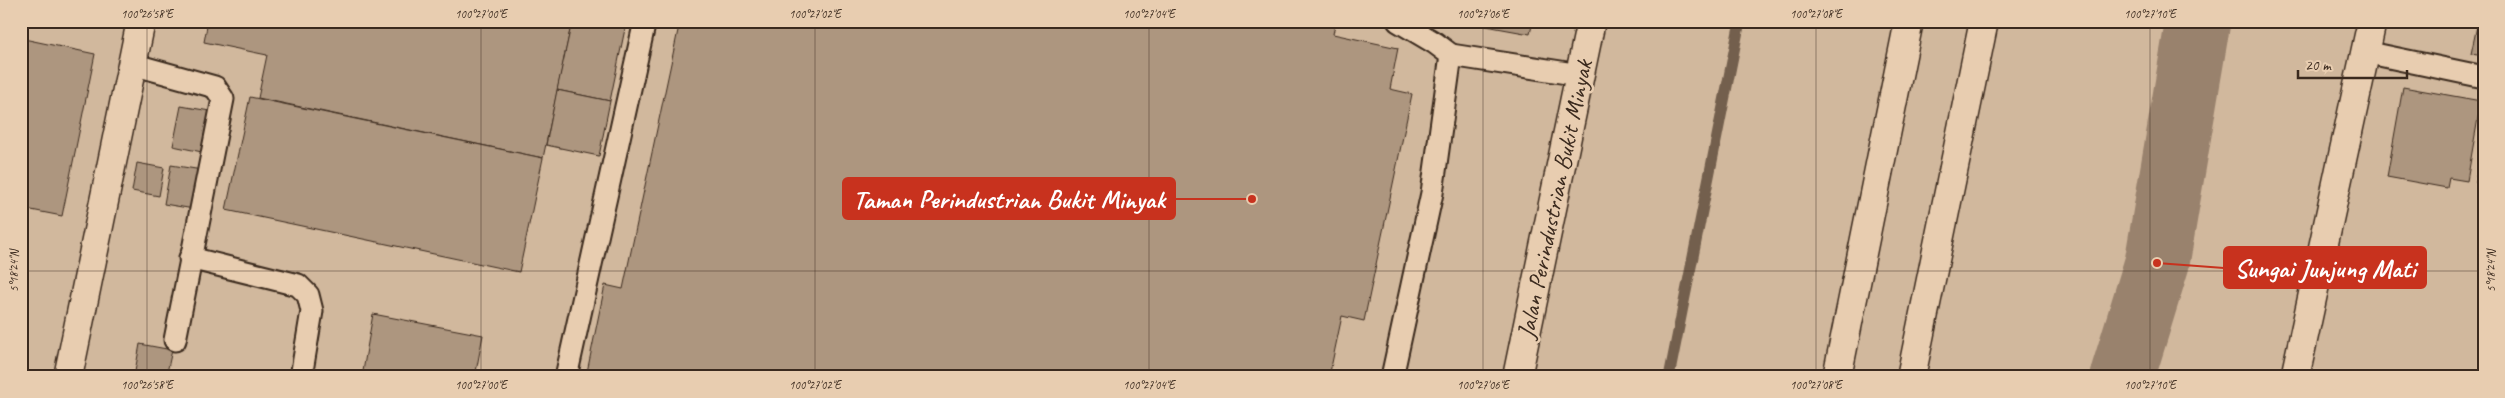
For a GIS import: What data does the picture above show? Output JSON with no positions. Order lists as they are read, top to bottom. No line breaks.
{"streets":{"street":["Jalan Perindustrian Bukit Minyak"]},"places":["Taman Perindustrian Bukit Minyak","Sungai Junjung Mati"],"scale_bar":"20 m","coordinates":["100°26'58\"E","100°27'00\"E","100°27'02\"E","100°27'04\"E","100°27'06\"E","100°27'08\"E","100°27'10\"E","5°18'24\"N"]}
